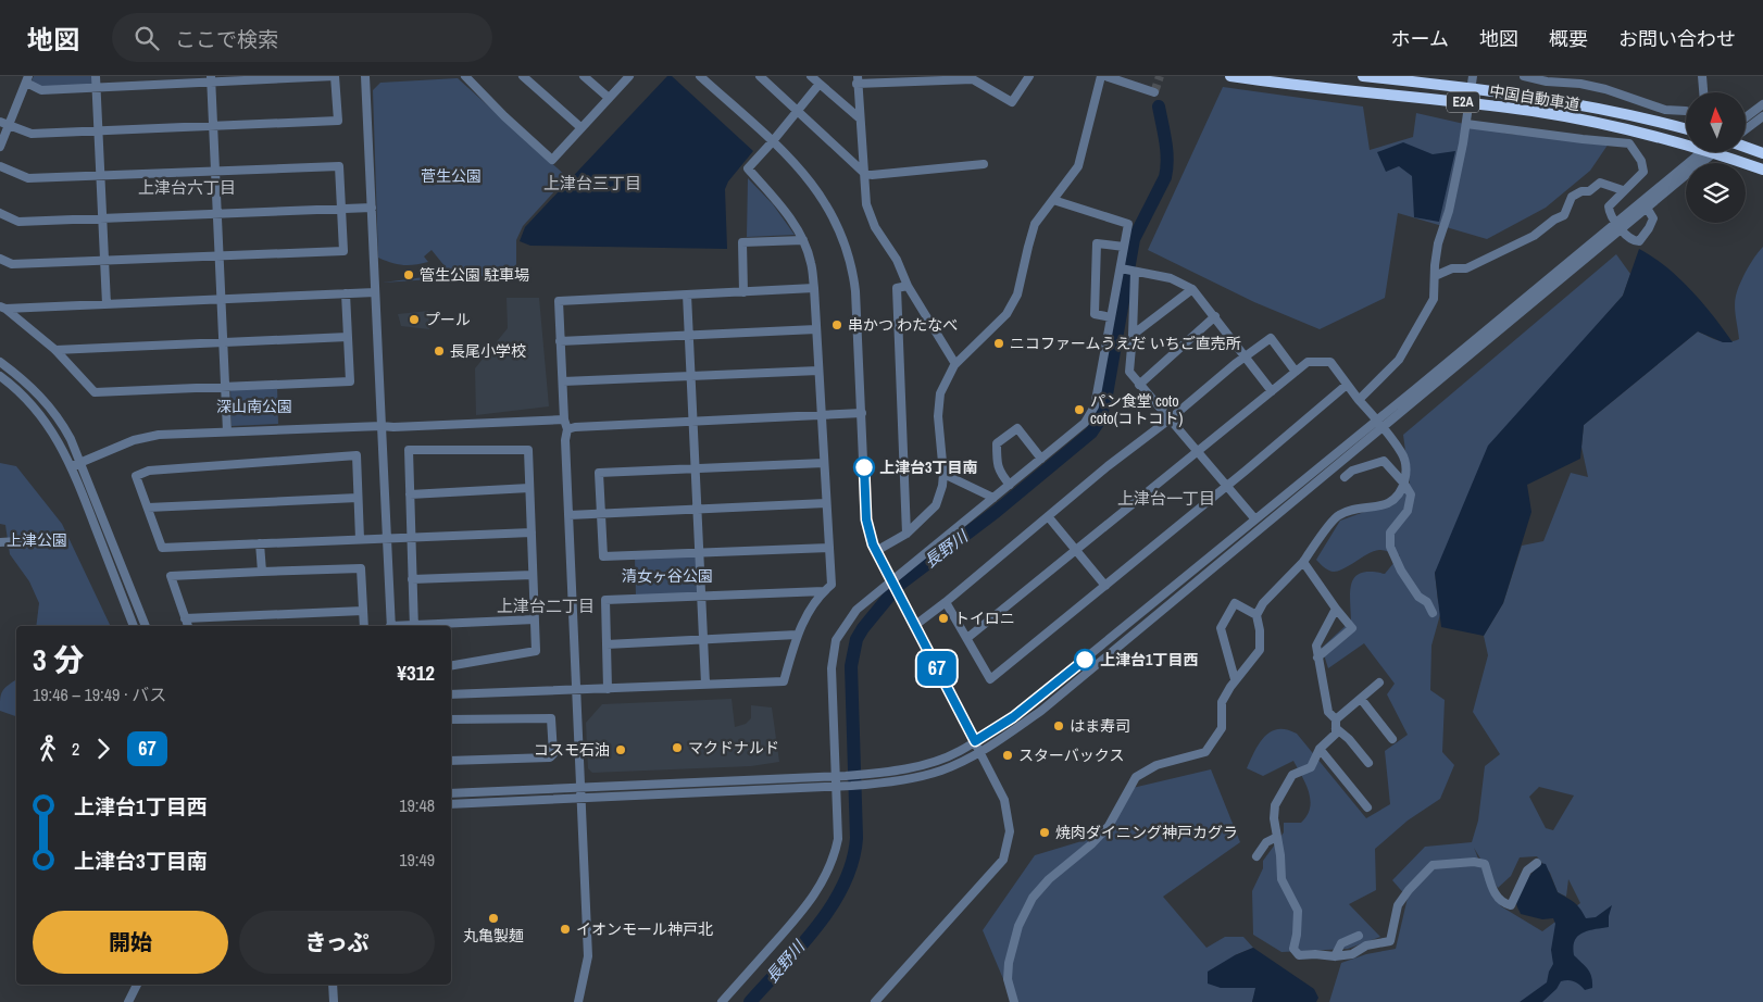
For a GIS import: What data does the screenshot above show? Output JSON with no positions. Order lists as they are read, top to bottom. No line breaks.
{"streets":{"highway":["中国自動車道","E2A"]},"districts":["上津台三丁目","上津台六丁目","上津台一丁目","上津台二丁目"],"water":["長野川"],"parks":["菅生公園","深山南公園","上津公園","清女ヶ谷公園"],"places":["管生公園 駐車場","プール","串かつ わたなべ","ニコファームうえだ いちご直売所","長尾小学校","パン食堂 coto coto(コトコト)","上津台3丁目南","トイロニ","上津台1丁目西","はま寿司","マクドナルド","コスモ石油","スターバックス","焼肉ダイニング神戸カグラ","丸亀製麺","イオンモール神戸北"],"lines":["bus line 67"],"north":"top","page":{"header":"地図","search":"ここで検索","nav":["ホーム","地図","概要","お問い合わせ"],"on_map":"67","heading":["3 分","19:46 – 19:49 · バス","¥312"],"legs":["2","67"],"list":[{"name":"上津台1丁目西","value":"19:48"},{"name":"上津台3丁目南","value":"19:49"}],"buttons":["開始","きっぷ"]}}
